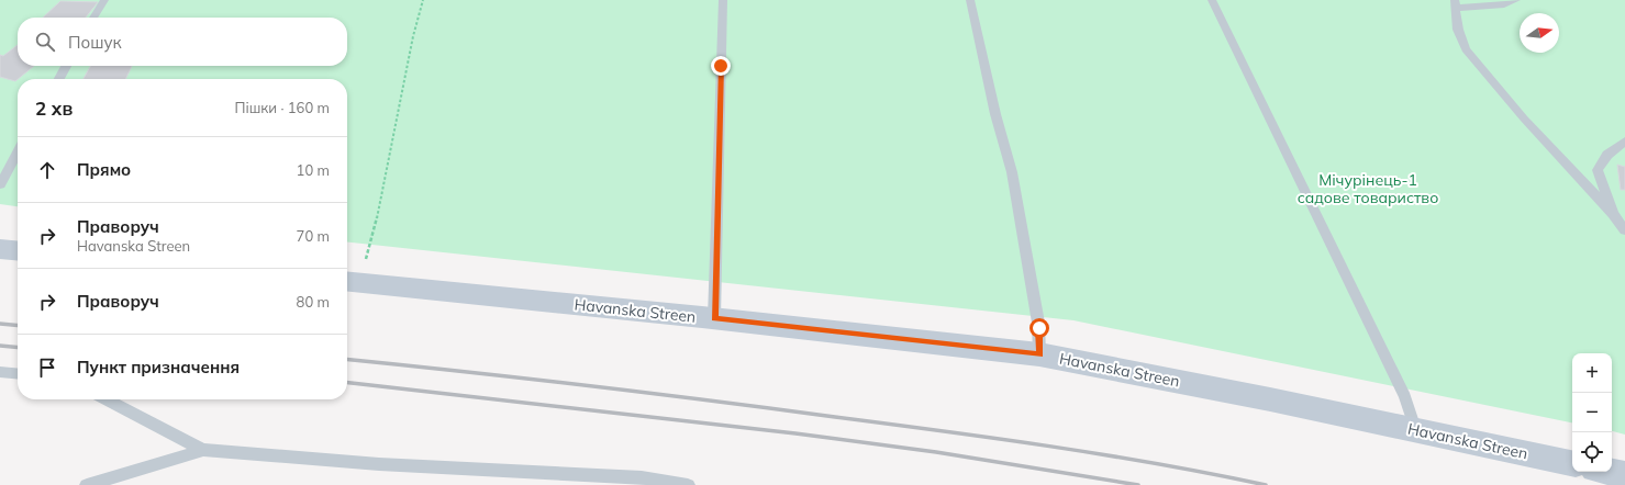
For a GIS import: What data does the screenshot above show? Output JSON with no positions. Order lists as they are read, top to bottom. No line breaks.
{"streets":{"main road":["Havanska Streen"]},"parks":["Мічурінець-1 садове товариство"],"north":"right","page":{"search":"Пошук","heading":["2 хв","Пішки · 160 m"],"list":[["Прямо","10 m"],["Праворуч","Havanska Streen","70 m"],["Праворуч","80 m"],"Пункт призначення"],"map_buttons":["+","−"]}}
